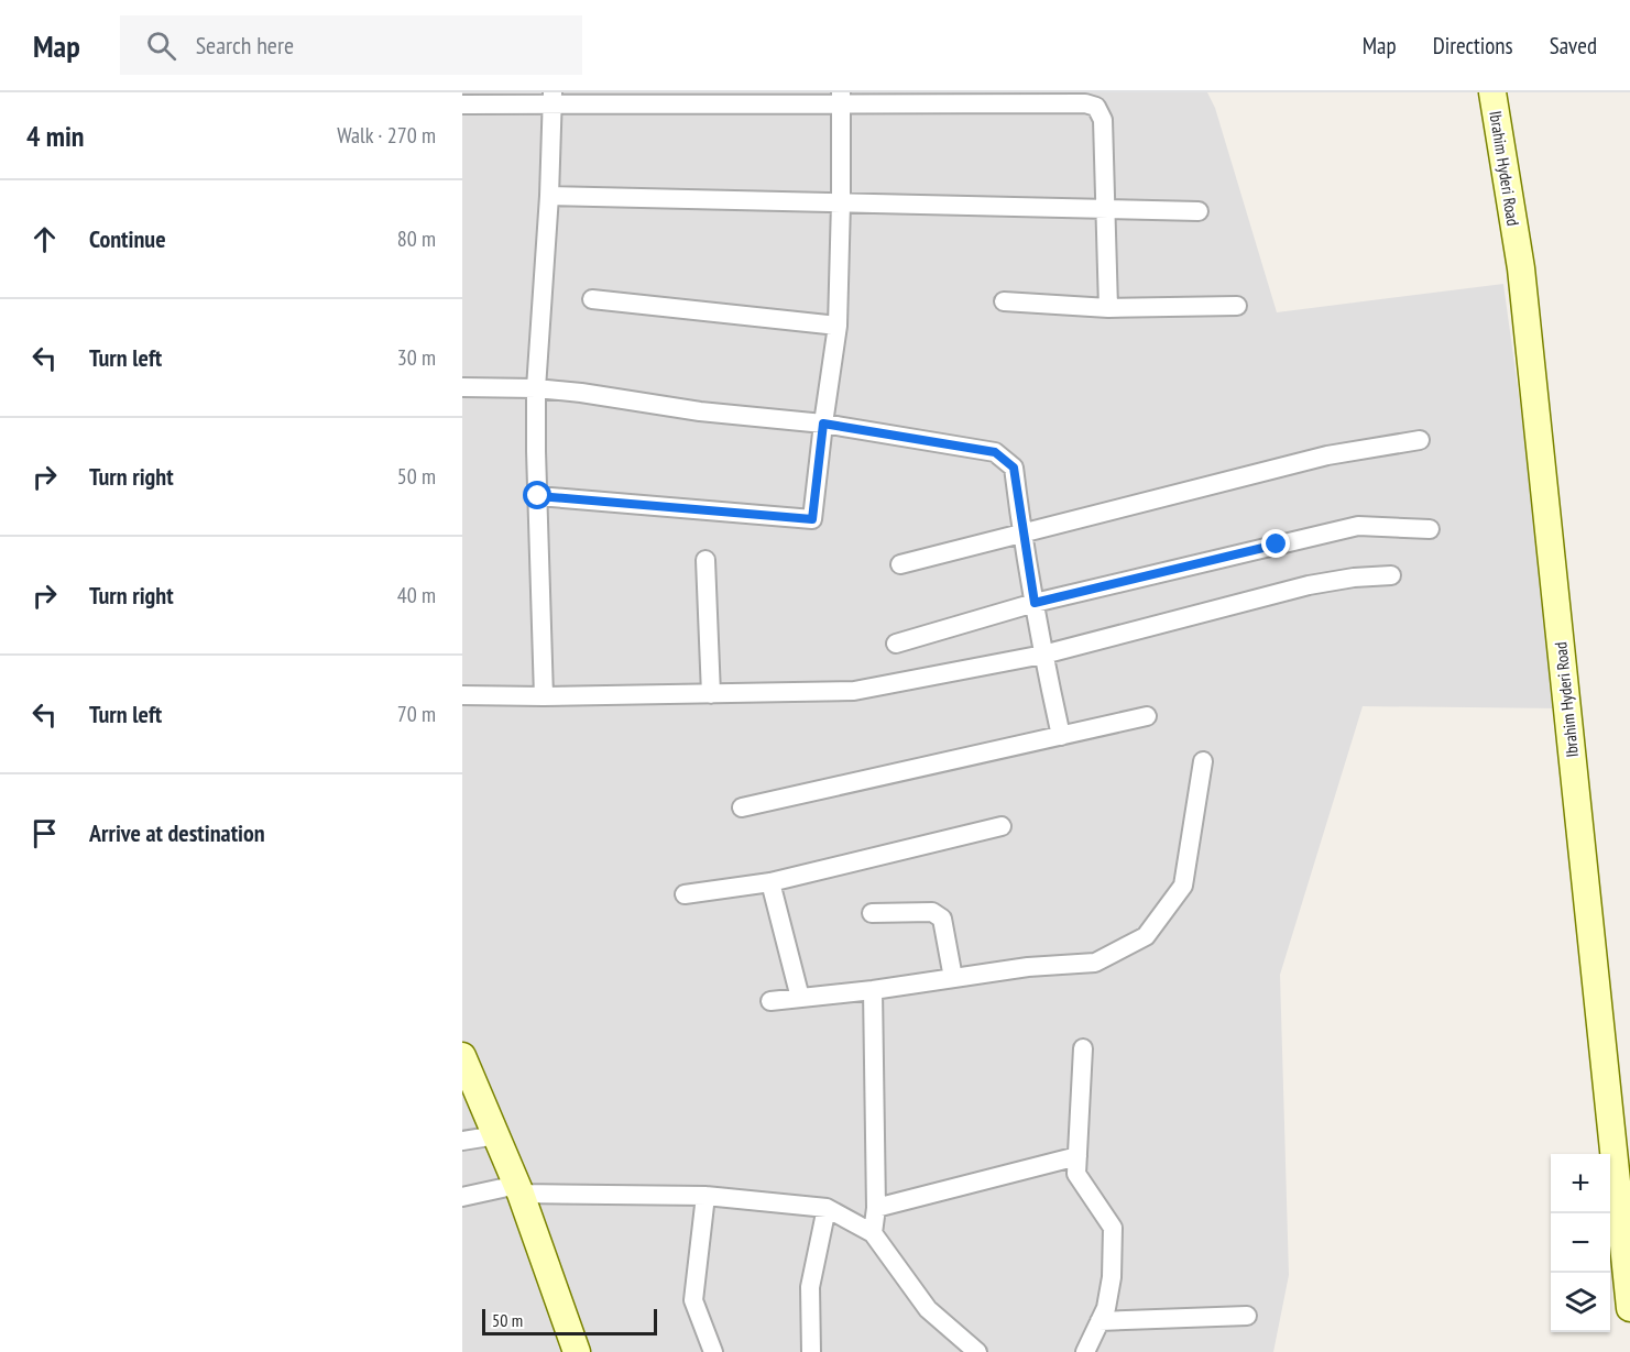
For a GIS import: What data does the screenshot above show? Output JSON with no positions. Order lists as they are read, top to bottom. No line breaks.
{"streets":{"main road":["Ibrahim Hyderi Road"]},"scale_bar":"50 m","page":{"header":"Map","search":"Search here","nav":["Map","Directions","Saved"],"heading":["4 min","Walk · 270 m"],"list":[["Continue","80 m"],["Turn left","30 m"],["Turn right","50 m"],["Turn right","40 m"],["Turn left","70 m"],"Arrive at destination"],"map_buttons":["+","−"],"scale":"50 m"}}
